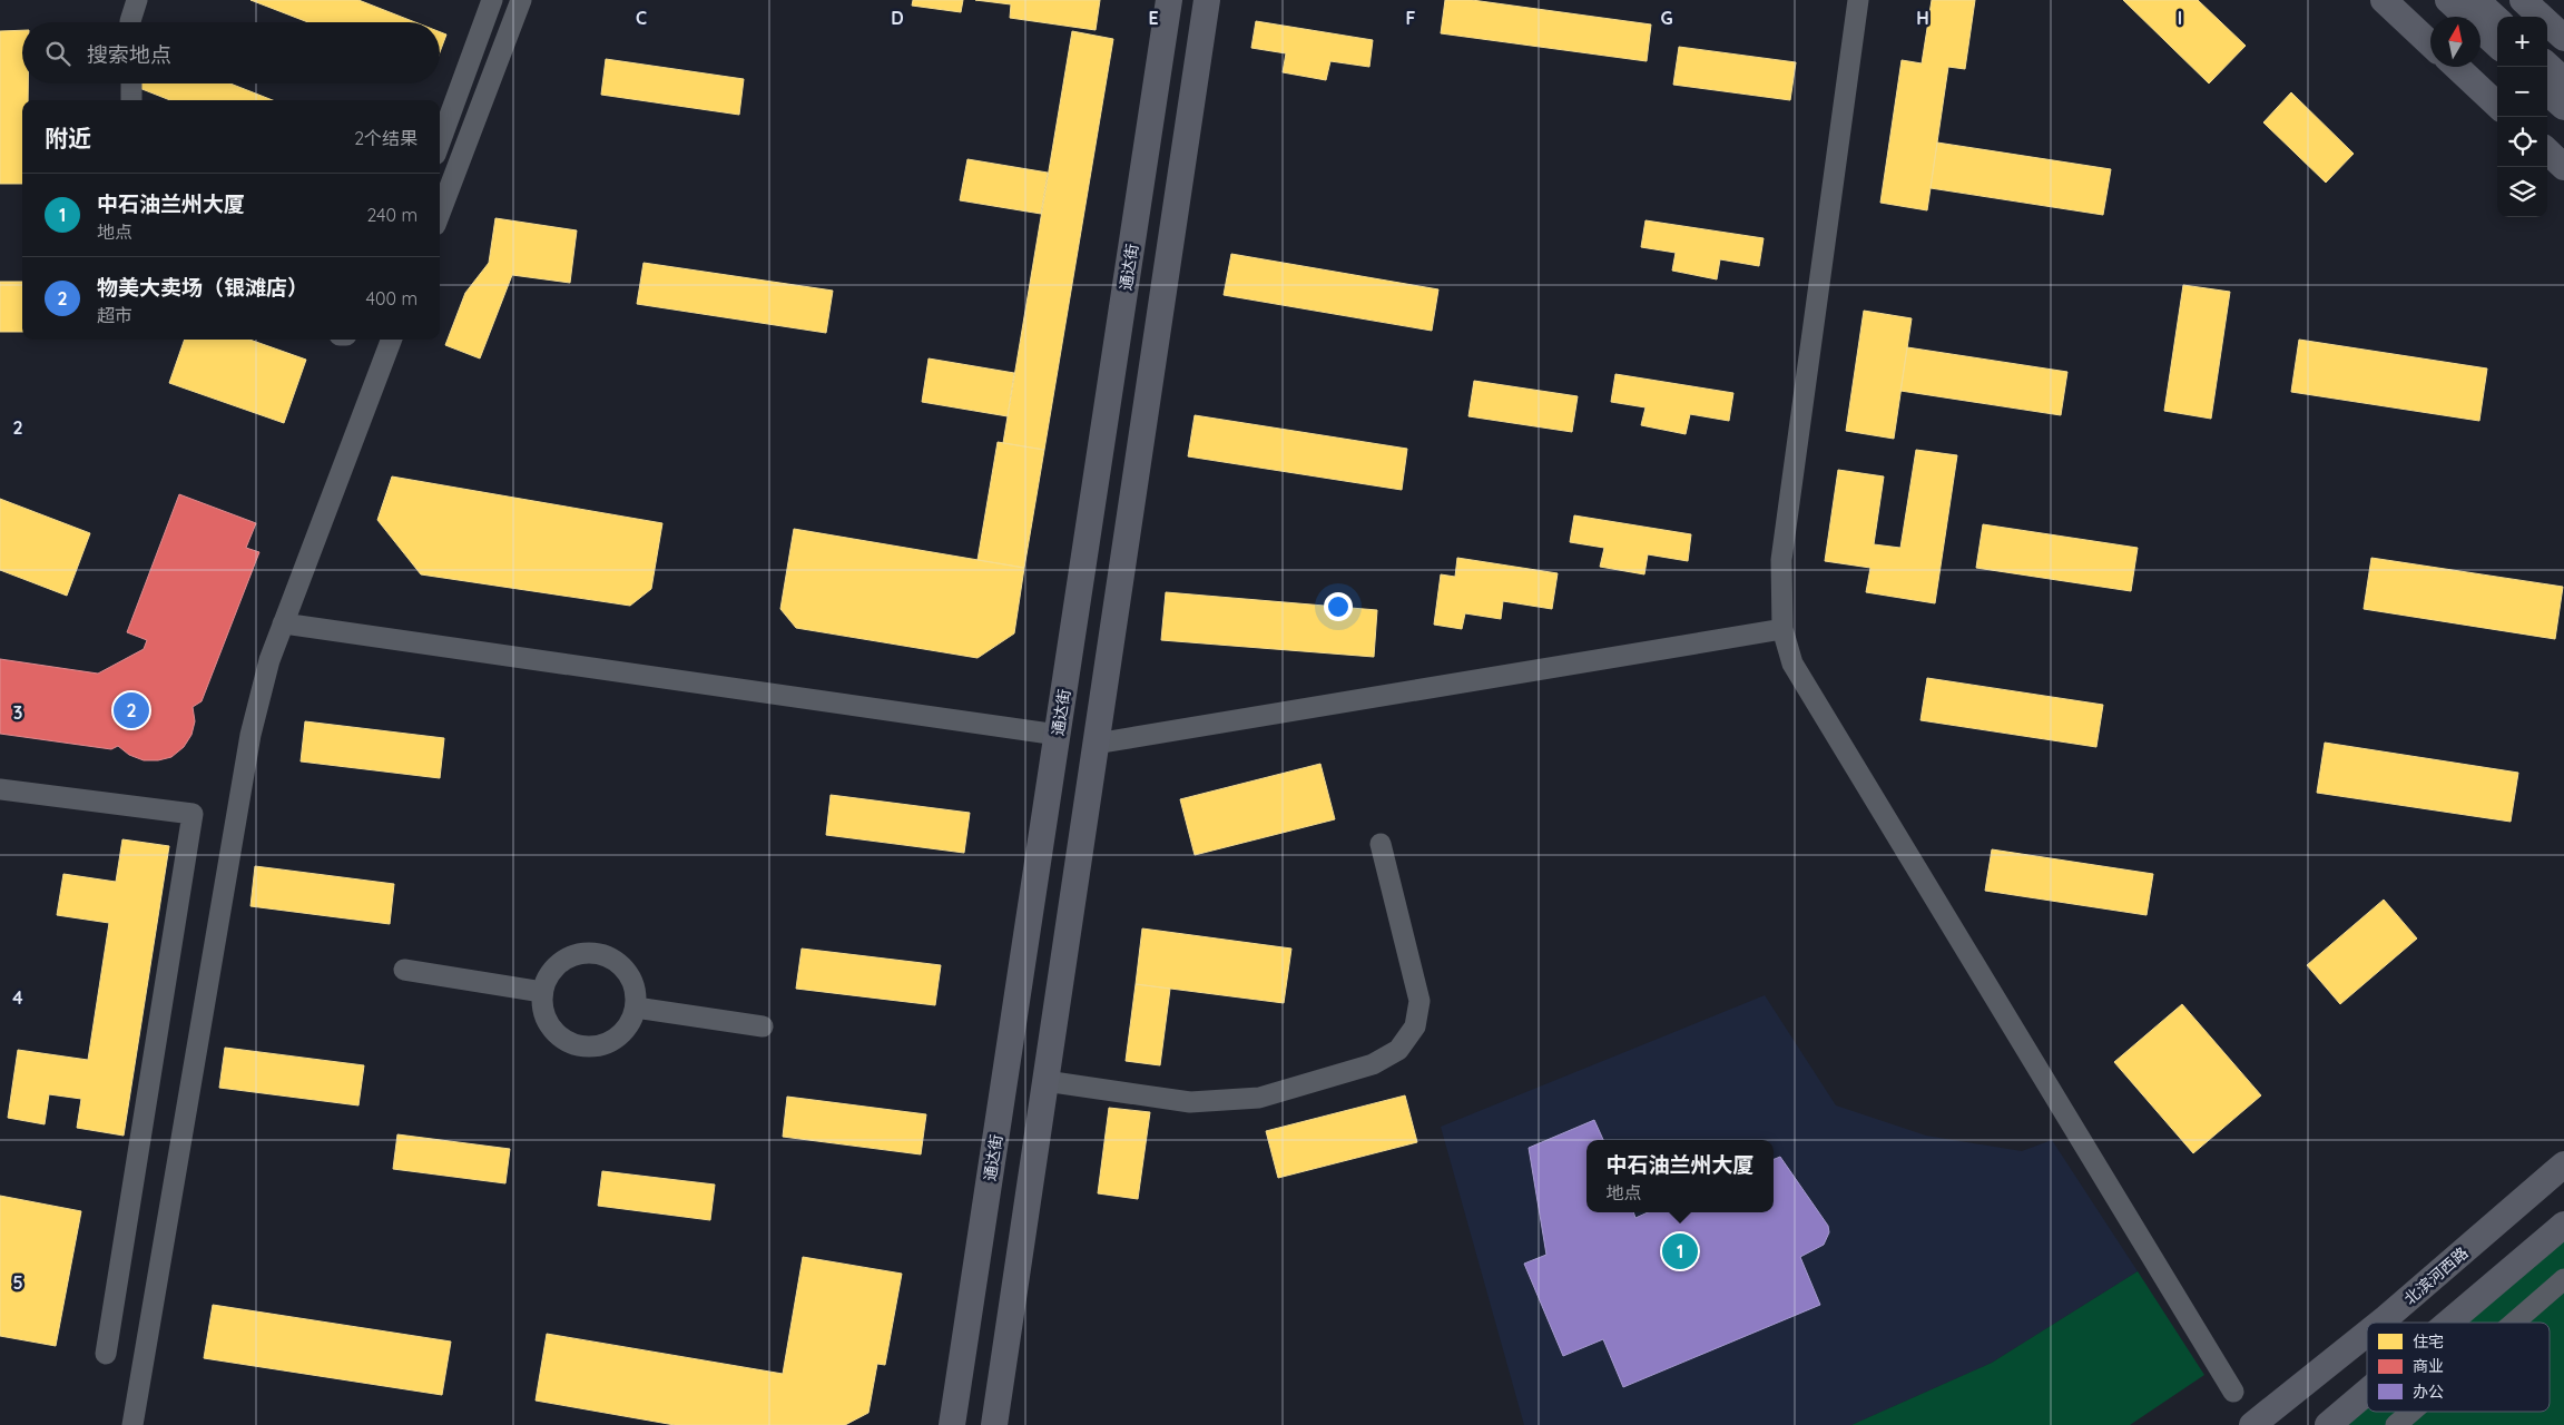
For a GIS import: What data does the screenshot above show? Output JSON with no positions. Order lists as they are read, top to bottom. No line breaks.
{"streets":{"main road":["通达街","北滨河西路"]},"legend":["住宅","商业","办公"],"north":"top","page":{"map_buttons":["+","−"],"search":"搜索地点","heading":["附近","2个结果"],"list":[{"mark":"1","name":"中石油兰州大厦","note":"地点","value":"240 m"},{"mark":"2","name":"物美大卖场（银滩店）","note":"超市","value":"400 m"}],"pins":["2","1"],"popup":["中石油兰州大厦","地点"]},"grid":{"columns":["C","D","E","F","G","H","I"],"rows":["2","3","4","5"]}}
